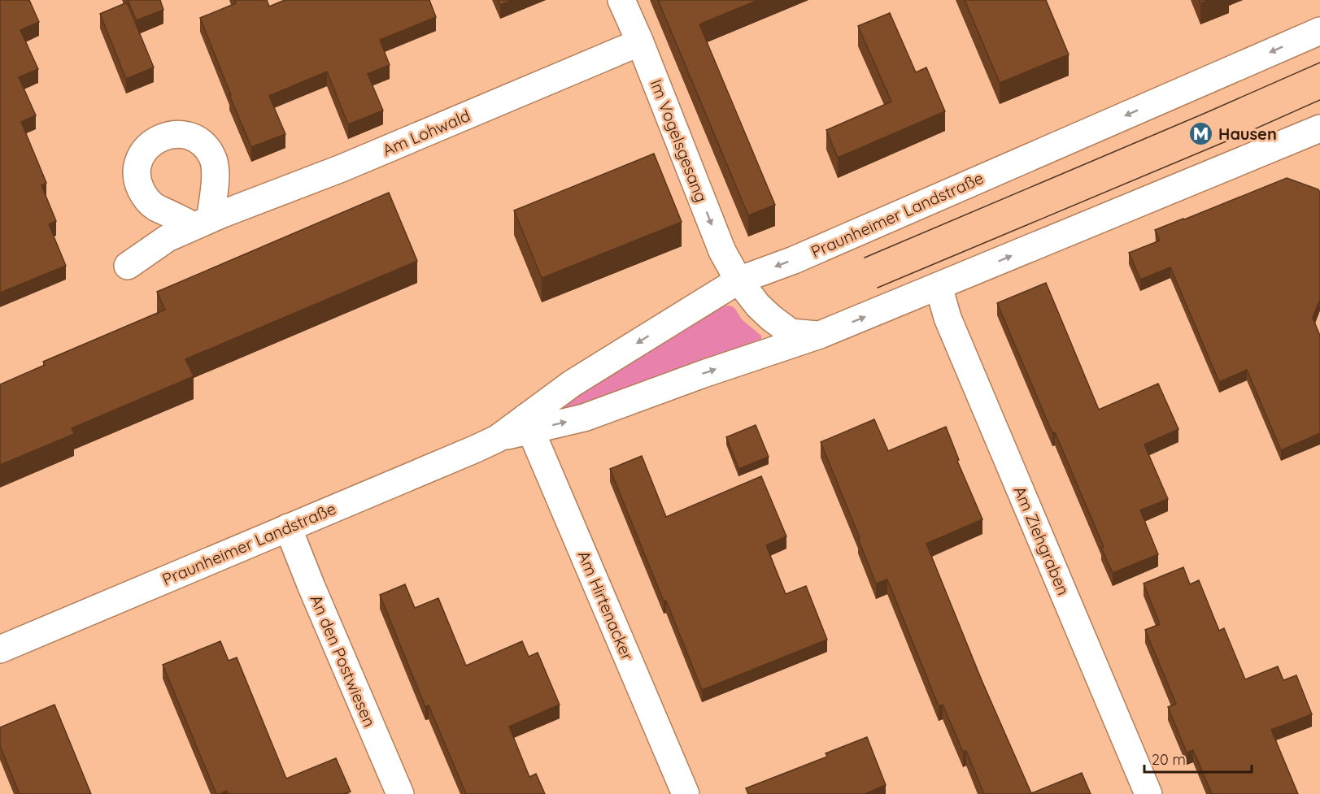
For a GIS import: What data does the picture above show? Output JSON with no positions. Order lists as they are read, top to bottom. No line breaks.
{"streets":{"main road":["Am Lohwald","Im Vogelsgesang","Praunheimer Landstraße","Am Ziehgraben","Am Hirtenacker","An den Postwiesen"]},"crossings":[["Am Lohwald","Im Vogelsgesang"],["Im Vogelsgesang","Praunheimer Landstraße"],["Praunheimer Landstraße","Am Ziehgraben"],["Praunheimer Landstraße","Am Hirtenacker"],["Praunheimer Landstraße","An den Postwiesen"]],"one_way":["Im Vogelsgesang"],"places":{"metro station":["Hausen"]},"scale_bar":"20 m"}
